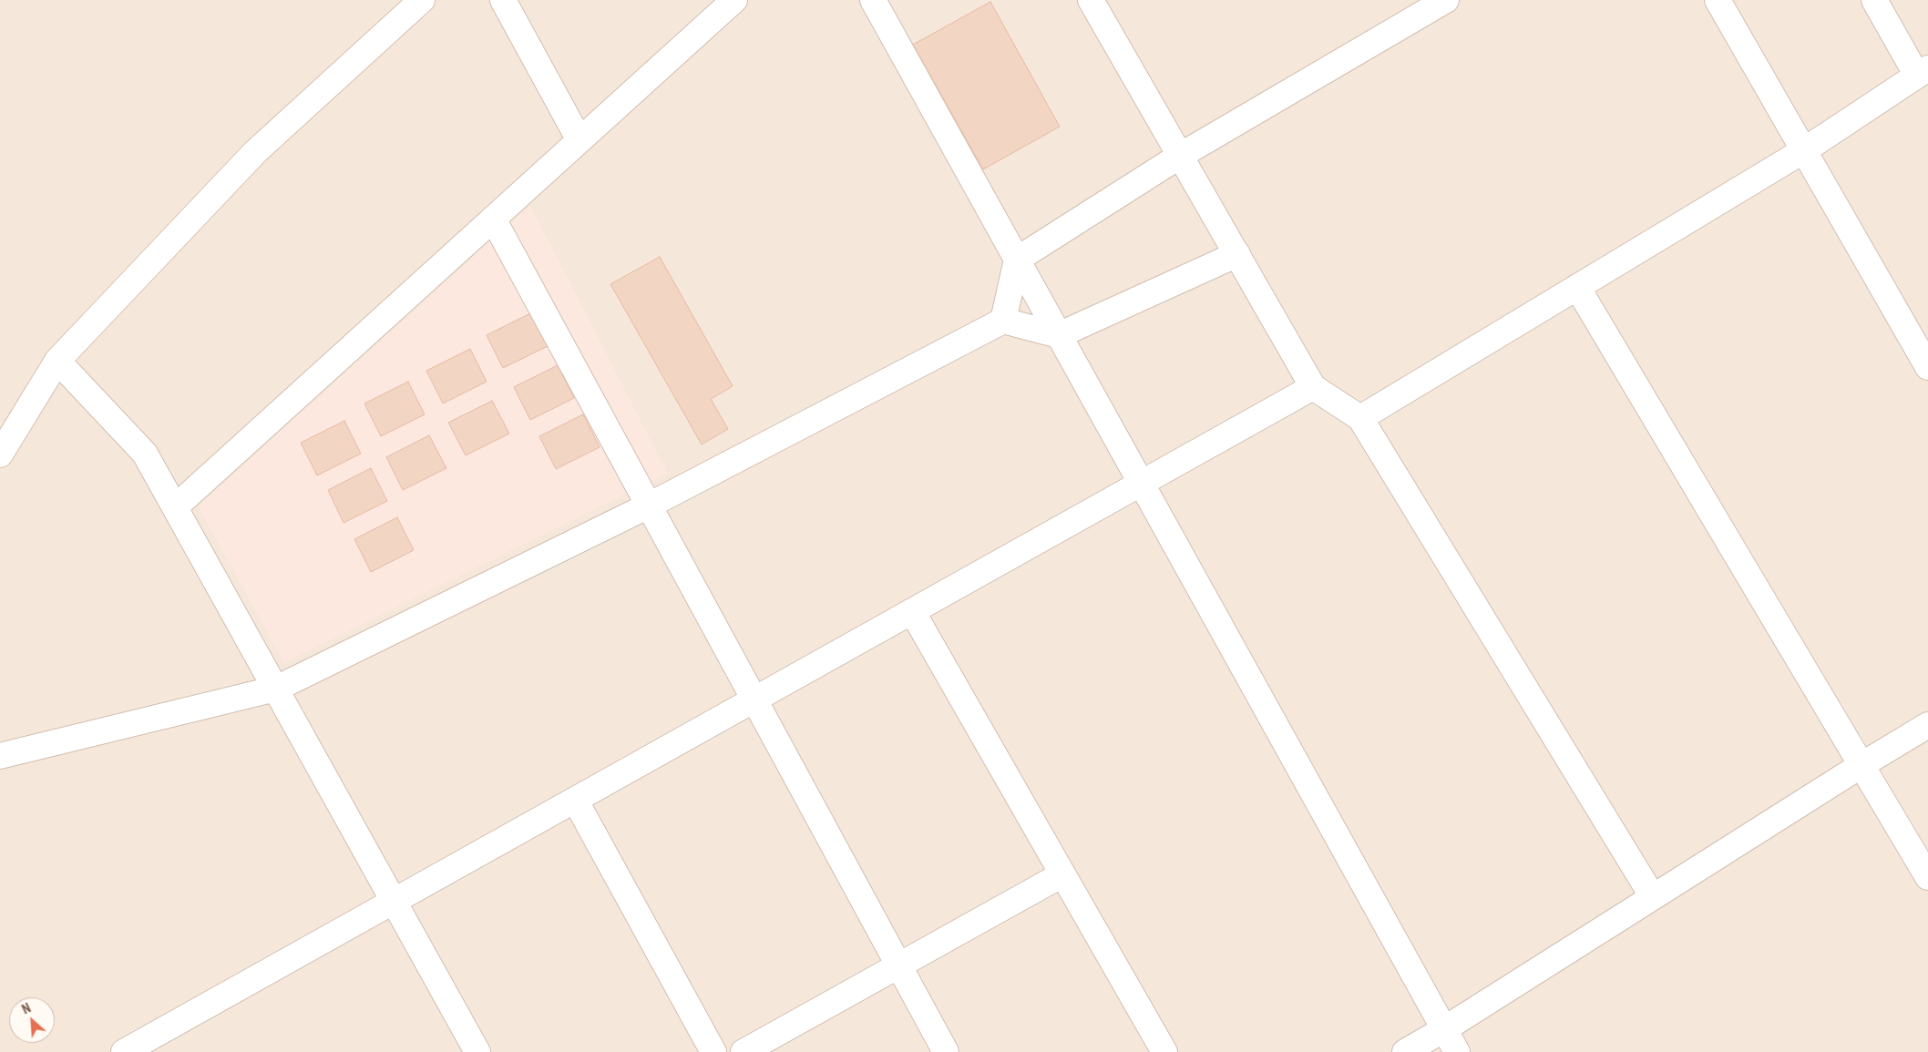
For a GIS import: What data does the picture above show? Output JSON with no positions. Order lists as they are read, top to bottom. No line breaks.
{"north":"top left"}
